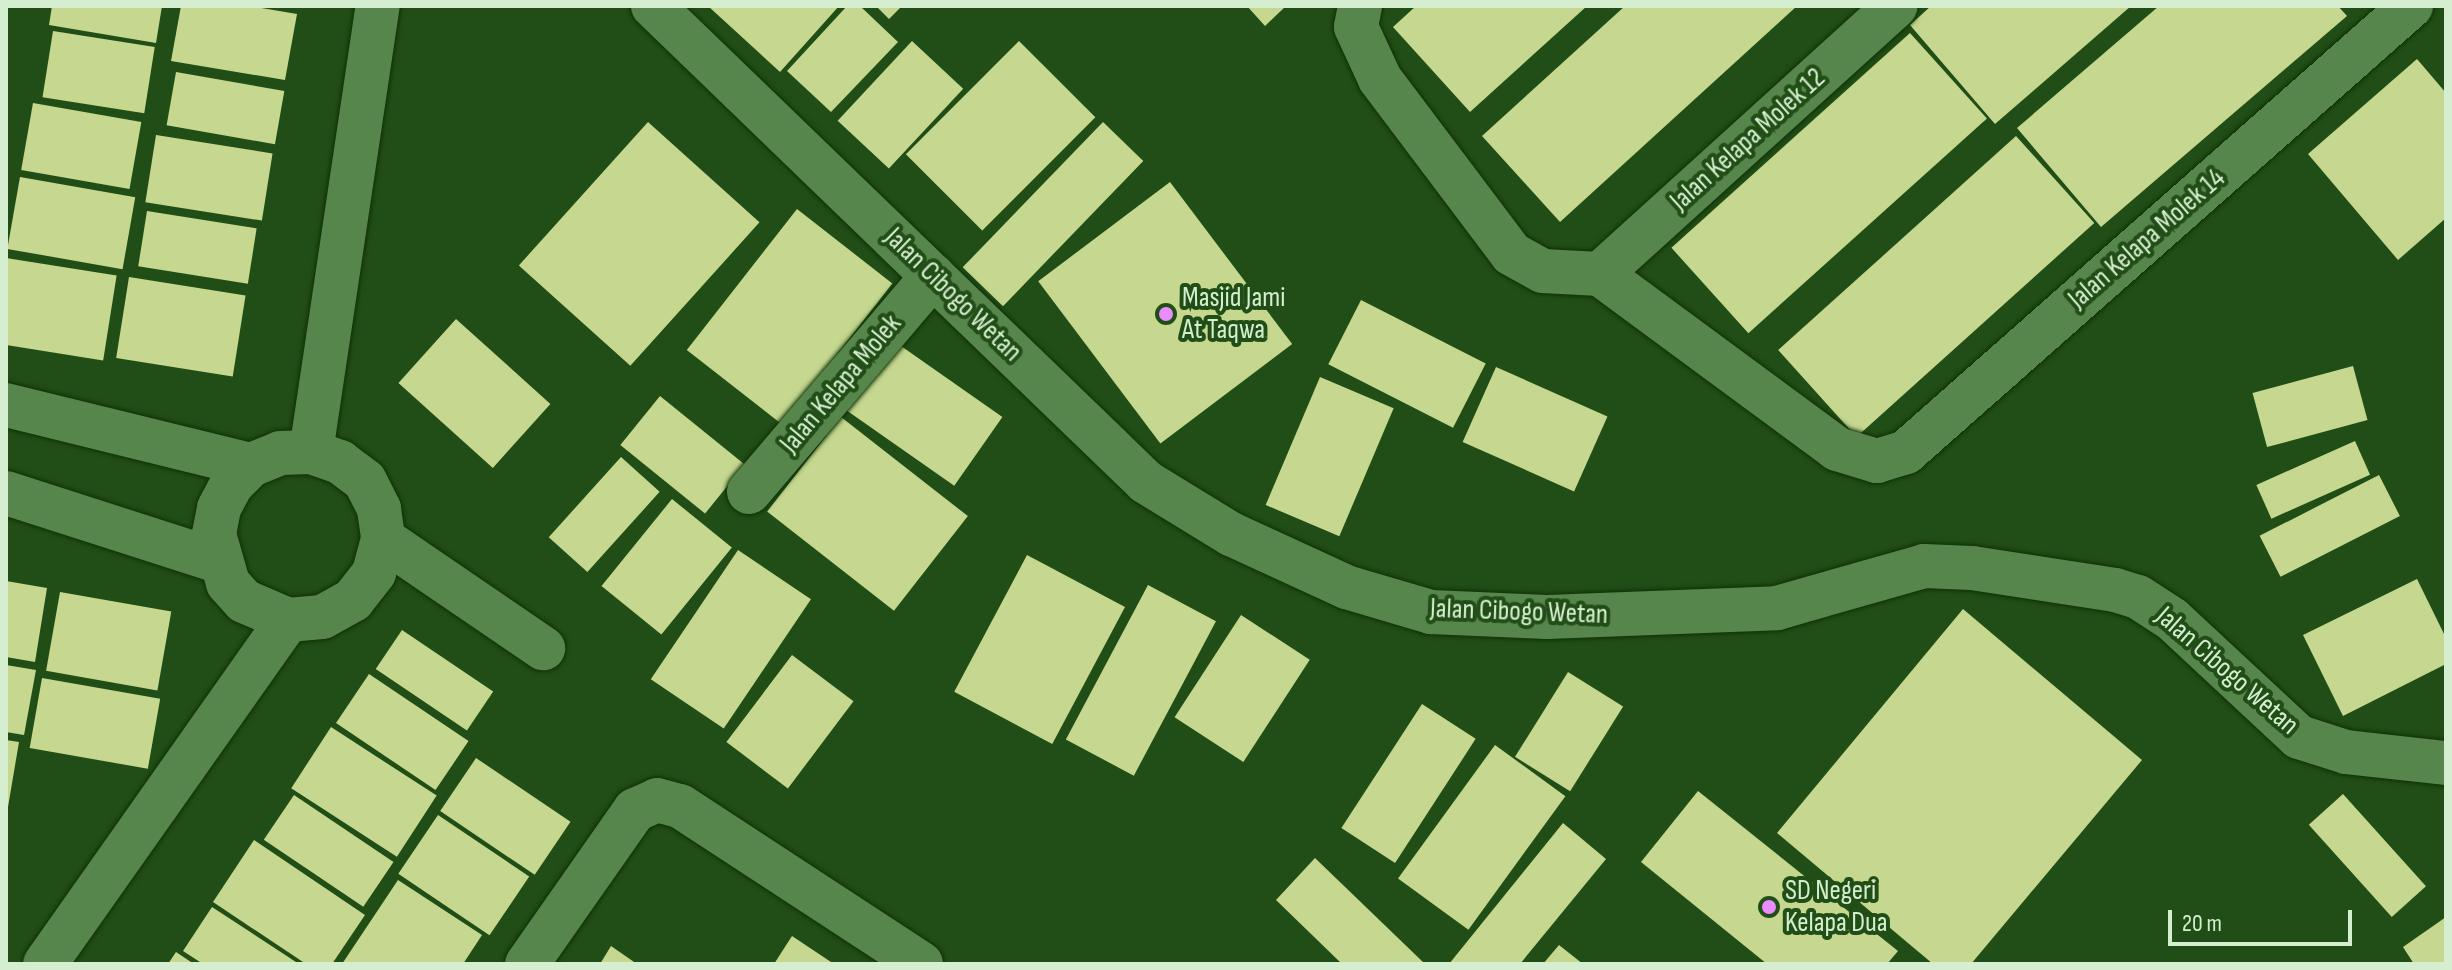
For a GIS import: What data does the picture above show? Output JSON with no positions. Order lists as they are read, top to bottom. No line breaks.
{"streets":{"street":["Jalan Kelapa Molek 12","Jalan Kelapa Molek 14","Jalan Cibogo Wetan","Jalan Kelapa Molek"]},"crossings":[["Jalan Kelapa Molek 12","Jalan Kelapa Molek 14"],["Jalan Cibogo Wetan","Jalan Kelapa Molek"]],"places":["Masjid Jami At Taqwa","SD Negeri Kelapa Dua"],"scale_bar":"20 m"}
